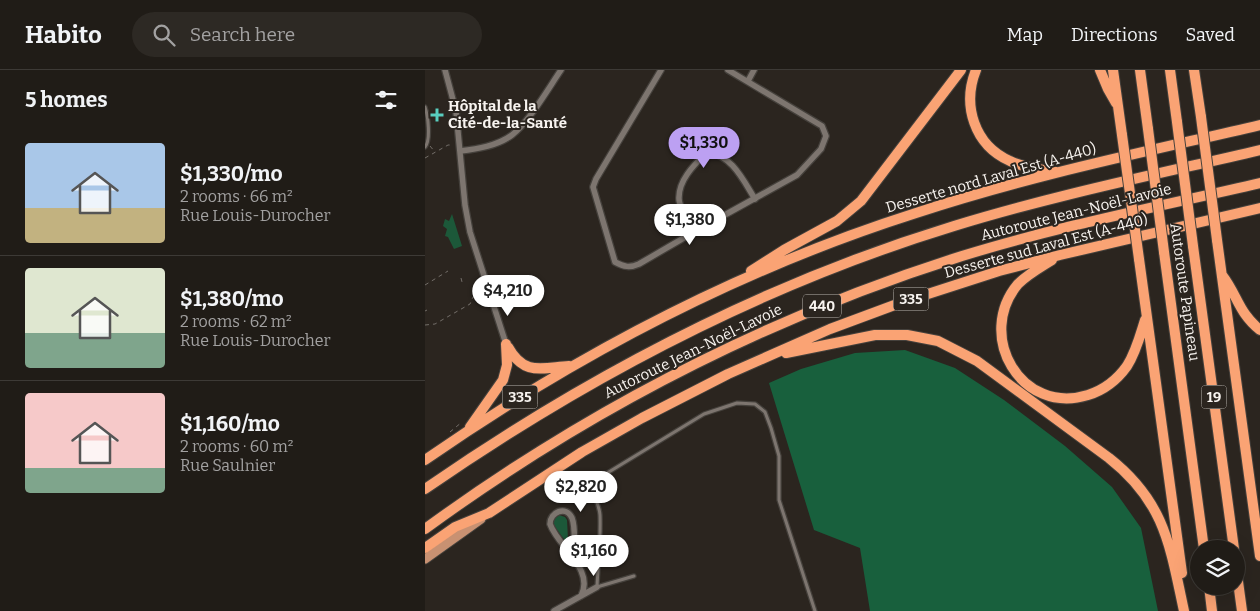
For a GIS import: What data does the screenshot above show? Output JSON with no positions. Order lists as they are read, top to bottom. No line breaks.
{"streets":{"highway":["Desserte nord Laval Est (A-440)","Autoroute Jean-Noël-Lavoie","Desserte sud Laval Est (A-440)","Autoroute Papineau","335","440","19"]},"crossings":[["Desserte nord Laval Est (A-440)","335"]],"places":{"health":["Hôpital de la Cité-de-la-Santé"]},"page":{"header":"Habito","search":"Search here","nav":["Map","Directions","Saved"],"heading":"5 homes","price":["$1,330","$1,380","$4,210","$2,820","$1,160"],"list":[{"name":"$1,330/mo","note":"2 rooms · 66 m² · Rue Louis-Durocher"},{"name":"$1,380/mo","note":"2 rooms · 62 m² · Rue Louis-Durocher"},{"name":"$1,160/mo","note":"2 rooms · 60 m² · Rue Saulnier"}]}}
